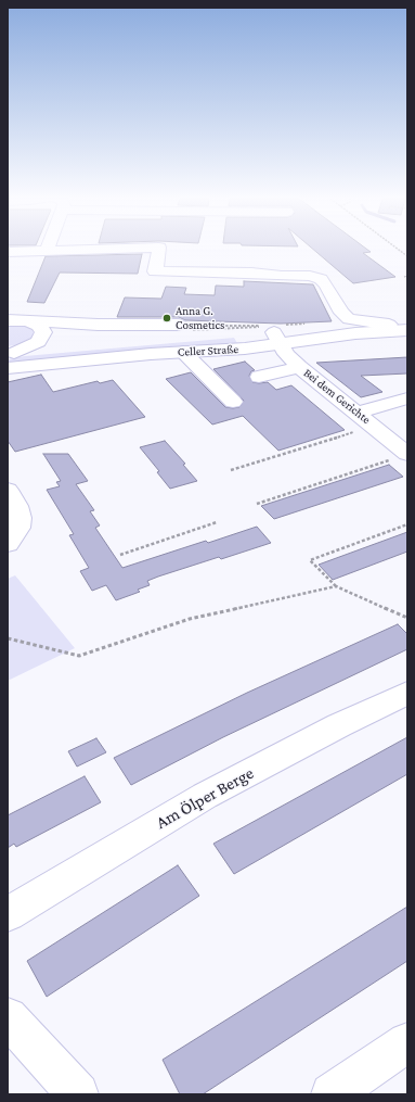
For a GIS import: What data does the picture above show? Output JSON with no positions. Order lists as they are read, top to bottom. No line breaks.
{"streets":{"street":["Celler Straße","Bei dem Gerichte","Am Ölper Berge"]},"crossings":[["Celler Straße","Bei dem Gerichte"]],"places":["Anna G. Cosmetics"]}
